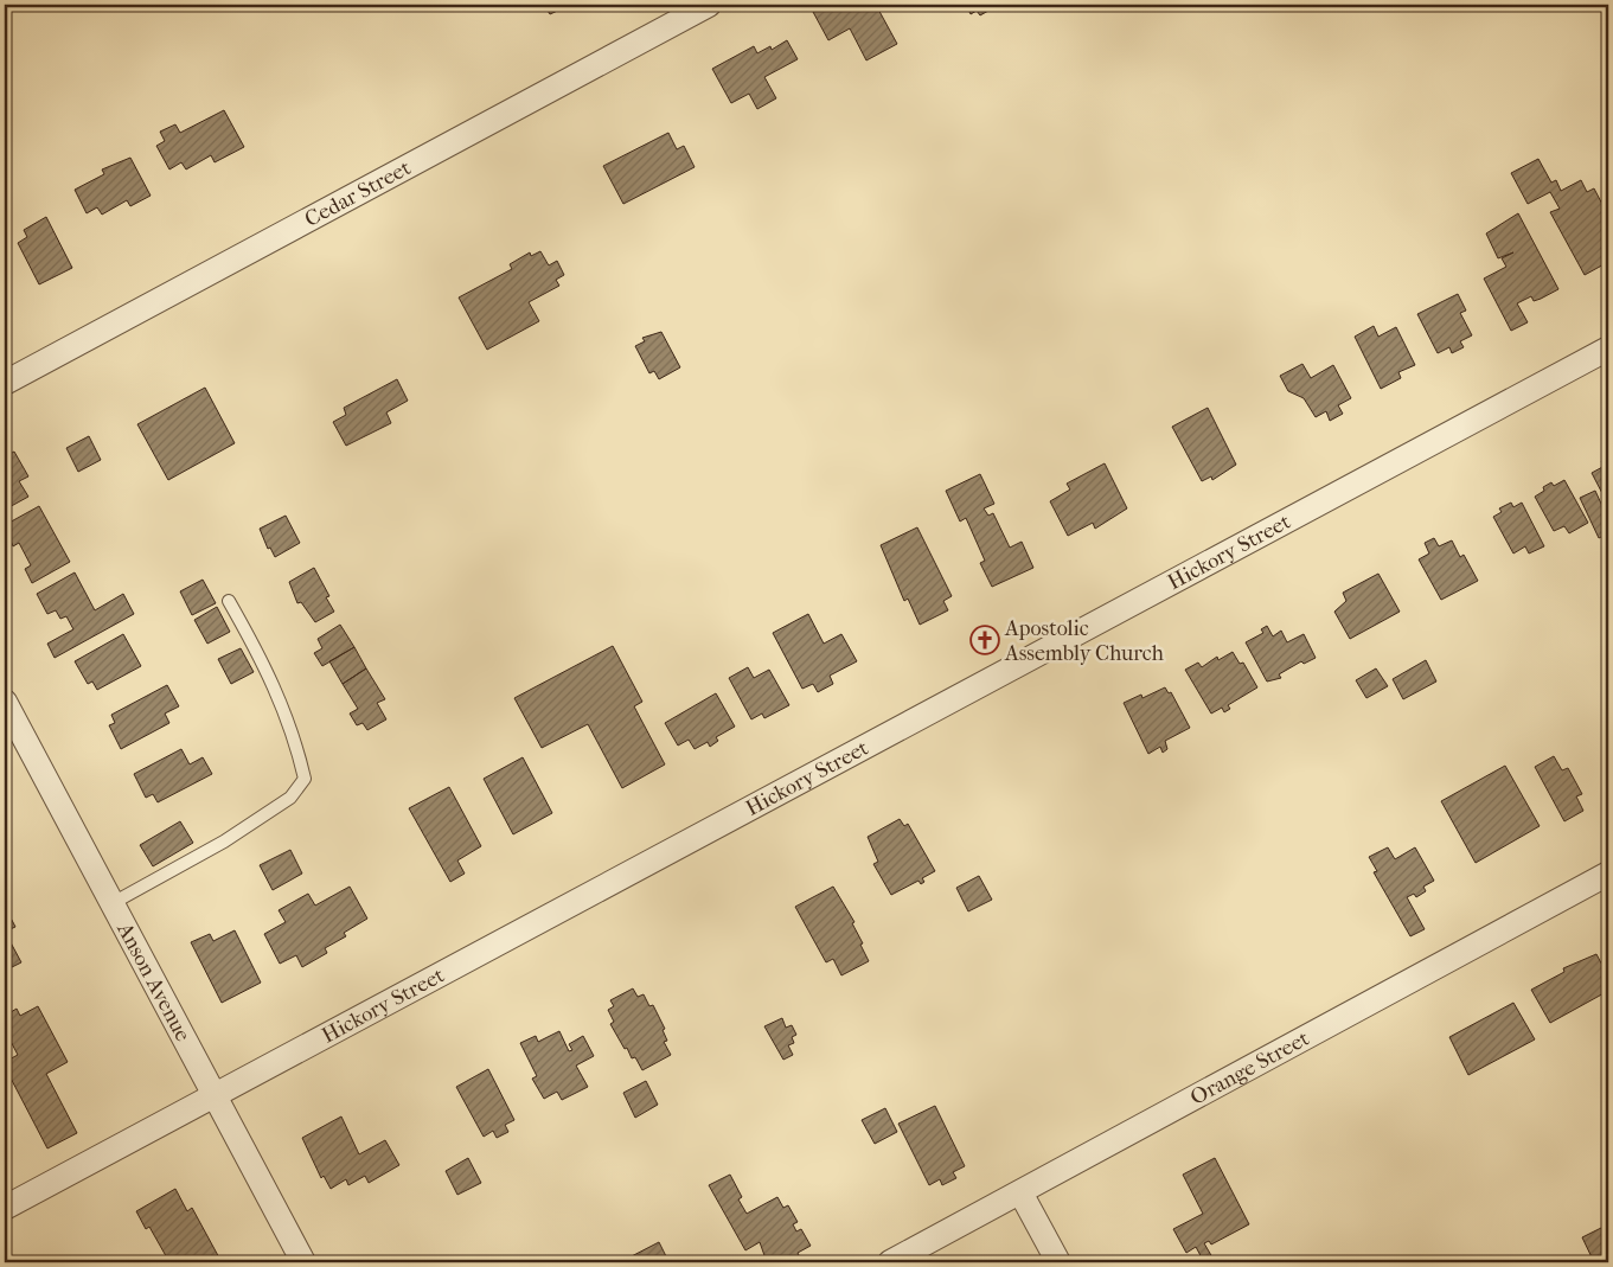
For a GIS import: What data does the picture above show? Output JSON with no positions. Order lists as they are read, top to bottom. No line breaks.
{"streets":{"street":["Cedar Street","Hickory Street","Anson Avenue","Orange Street"]},"crossings":[["Hickory Street","Anson Avenue"]],"places":{"church":["Apostolic Assembly Church"]}}
